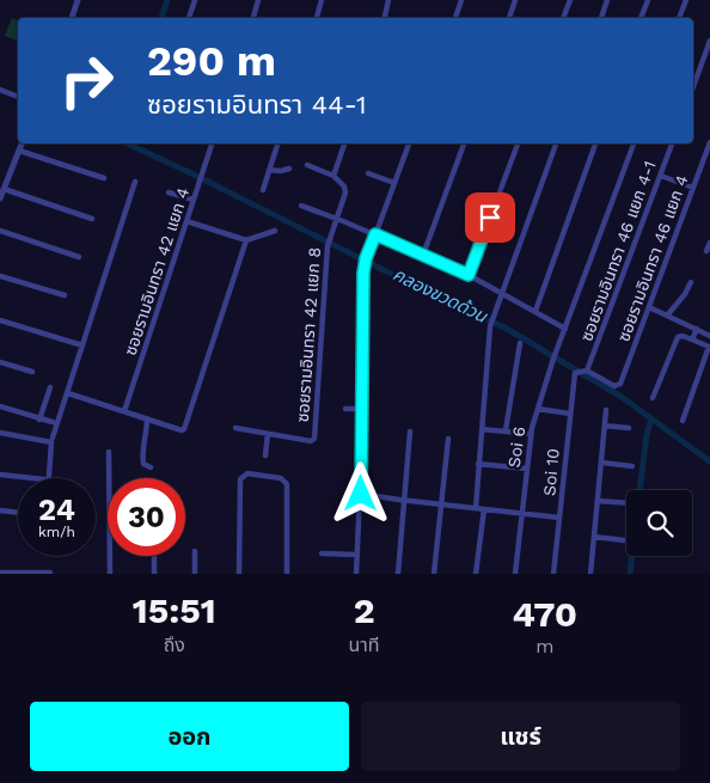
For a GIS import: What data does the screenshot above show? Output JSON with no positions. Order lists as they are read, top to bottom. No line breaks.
{"streets":{"street":["ซอยรามอินทรา 46 แยก 4-1","ซอยรามอินทรา 46 แยก 4","ซอยรามอินทรา 42 แยก 4","ซอยรามอินทรา 42 แยก 8","Soi 6","Soi 10"]},"crossings":[["ซอยรามอินทรา 46 แยก 4-1","ซอยรามอินทรา 46 แยก 4"],["ซอยรามอินทรา 46 แยก 4-1","Soi 10"],["ซอยรามอินทรา 46 แยก 4","Soi 10"]],"water":["คลองขวดด้วน"],"page":{"turn":["290 m","ซอยรามอินทรา 44-1"],"speed":"24 km/h","limit":"30","eta":["15:51","ถึง","2","นาที","470","m"],"buttons":["ออก","แชร์"]}}
